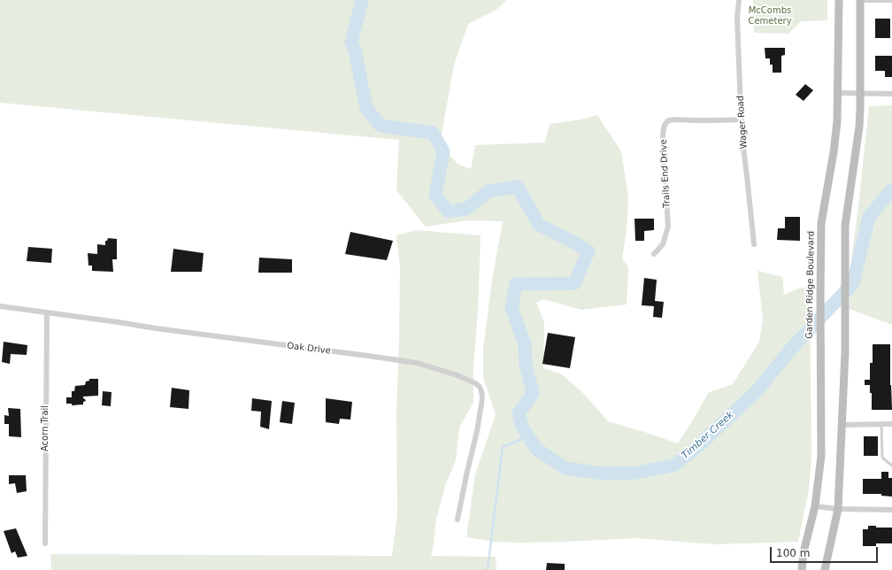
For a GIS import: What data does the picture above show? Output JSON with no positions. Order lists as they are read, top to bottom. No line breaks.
{"streets":{"main road":["Garden Ridge Boulevard"],"street":["Wager Road","Trails End Drive","Oak Drive","Acorn Trail"]},"crossings":[["Wager Road","Trails End Drive"],["Oak Drive","Acorn Trail"]],"water":["Timber Creek"],"parks":["McCombs Cemetery"],"scale_bar":"100 m"}
